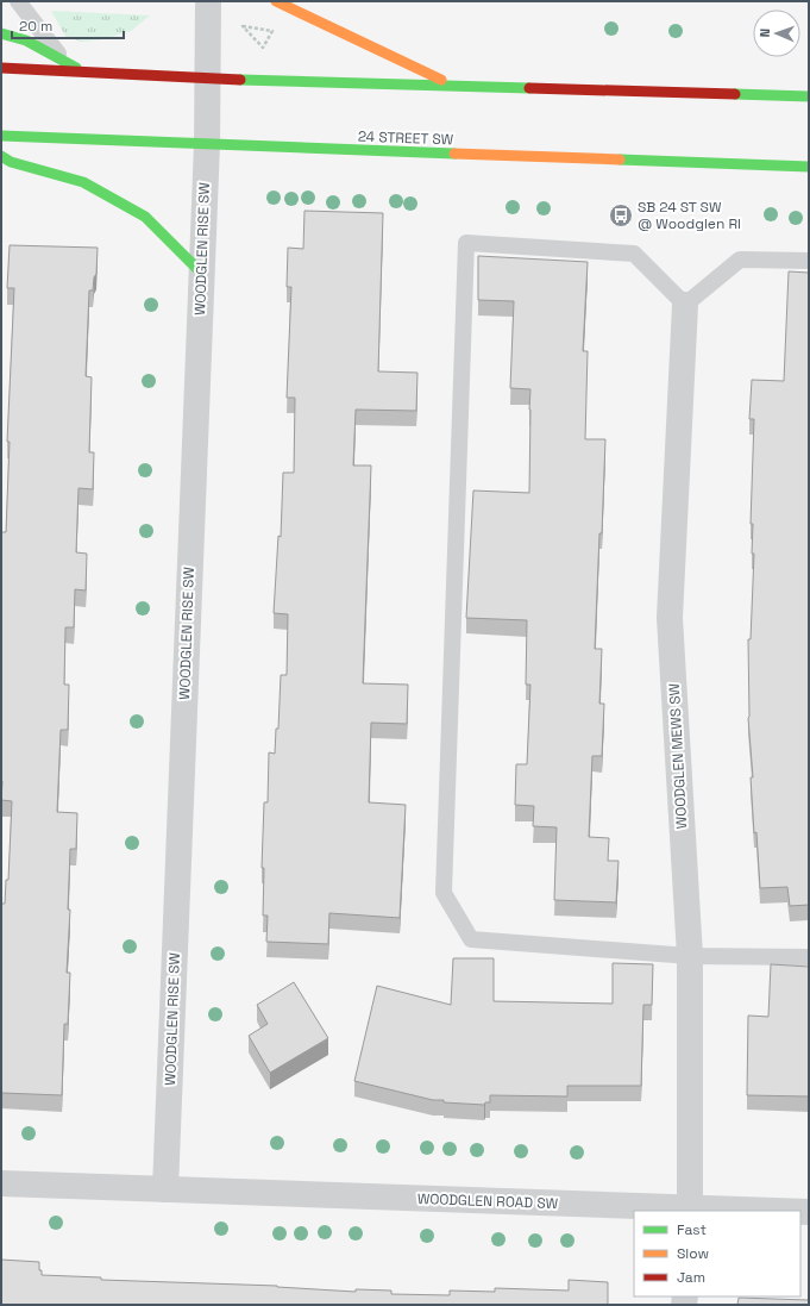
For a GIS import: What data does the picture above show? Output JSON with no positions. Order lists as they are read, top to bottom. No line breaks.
{"streets":{"main road":["24 STREET SW"],"street":["WOODGLEN RISE SW","WOODGLEN MEWS SW","WOODGLEN ROAD SW"]},"crossings":[["24 STREET SW","WOODGLEN RISE SW"],["WOODGLEN RISE SW","WOODGLEN ROAD SW"],["WOODGLEN MEWS SW","WOODGLEN ROAD SW"]],"places":{"bus stop":["SB 24 ST SW @ Woodglen RI"]},"legend":["Fast","Slow","Jam"],"scale_bar":"20 m","north":"left"}
